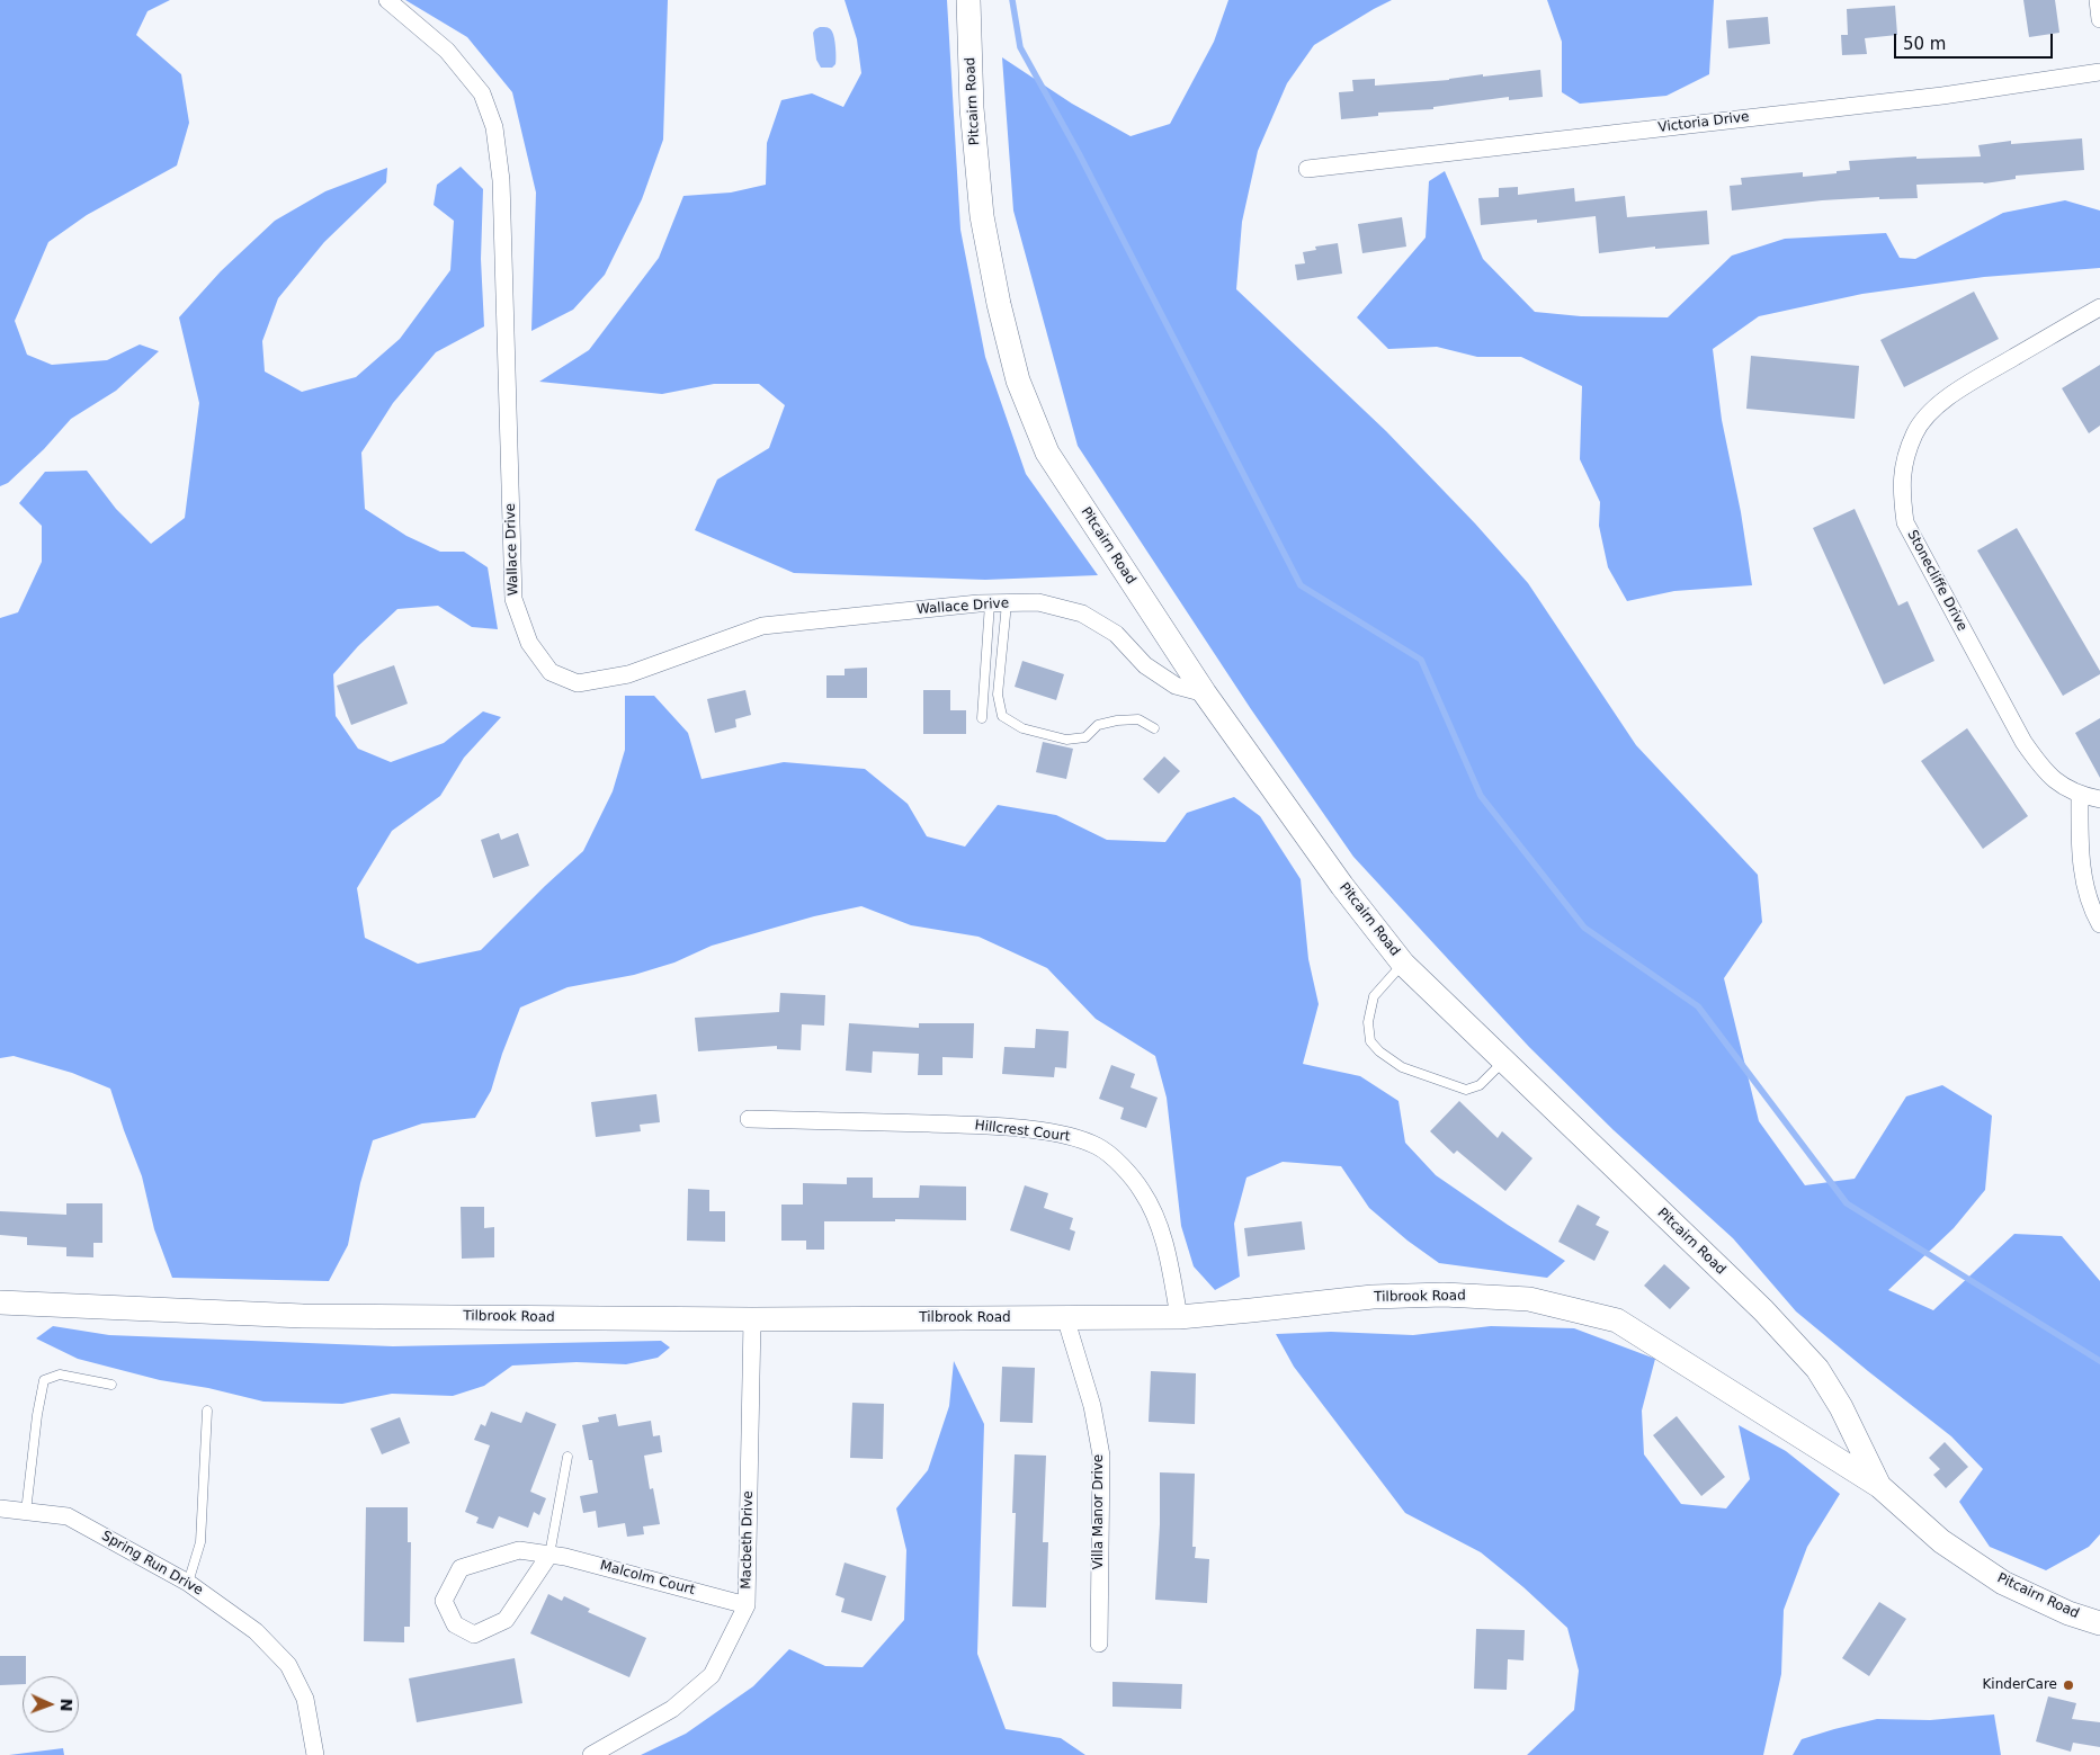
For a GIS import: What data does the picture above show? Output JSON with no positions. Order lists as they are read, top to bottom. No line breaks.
{"streets":{"street":["Pitcairn Road","Victoria Drive","Wallace Drive","Stonecliffe Drive","Hillcrest Court","Tilbrook Road","Villa Manor Drive","Macbeth Drive","Spring Run Drive","Malcolm Court"]},"crossings":[["Pitcairn Road","Wallace Drive"],["Pitcairn Road","Tilbrook Road"],["Hillcrest Court","Tilbrook Road"],["Tilbrook Road","Villa Manor Drive"],["Tilbrook Road","Macbeth Drive"],["Macbeth Drive","Malcolm Court"]],"places":["KinderCare"],"scale_bar":"50 m","north":"right"}
